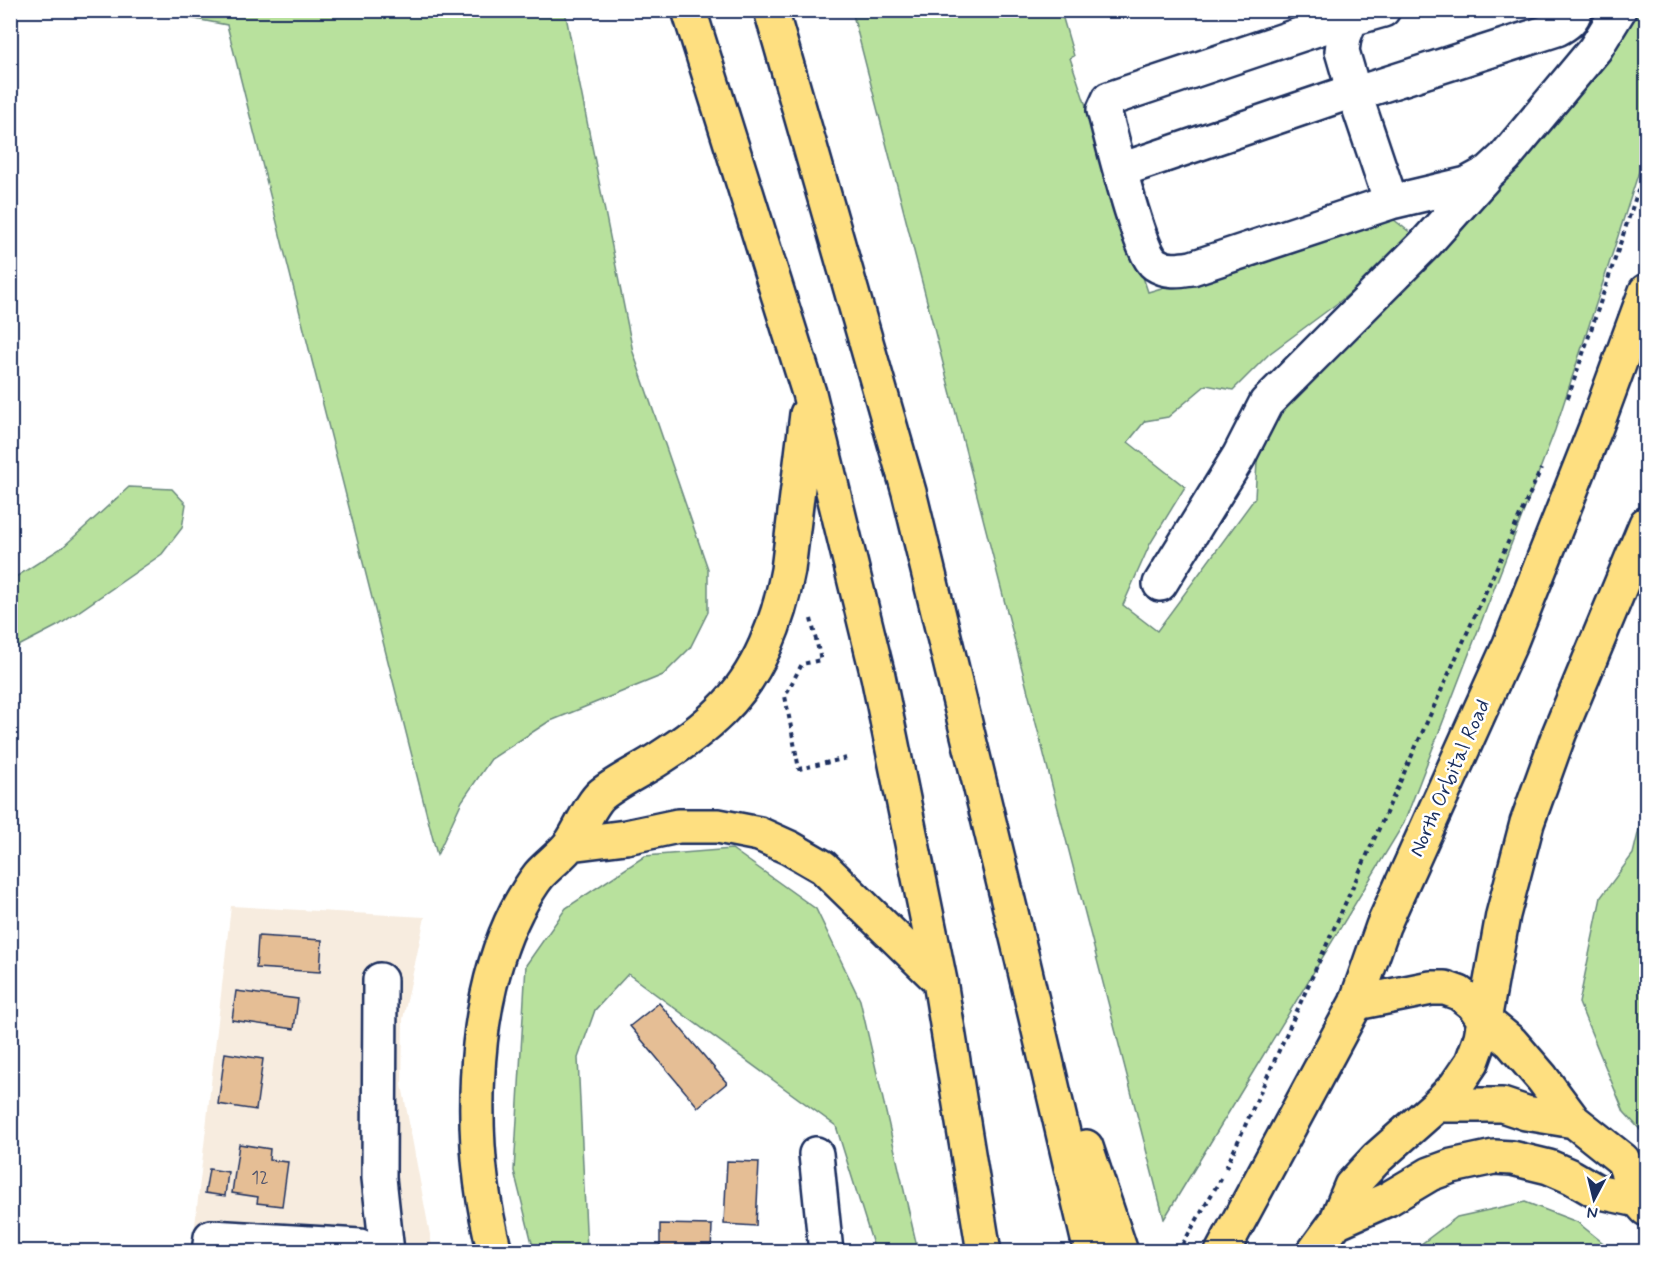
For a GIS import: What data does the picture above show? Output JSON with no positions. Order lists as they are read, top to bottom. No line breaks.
{"streets":{"highway":["North Orbital Road"]},"house_numbers":["12"],"north":"bottom"}
